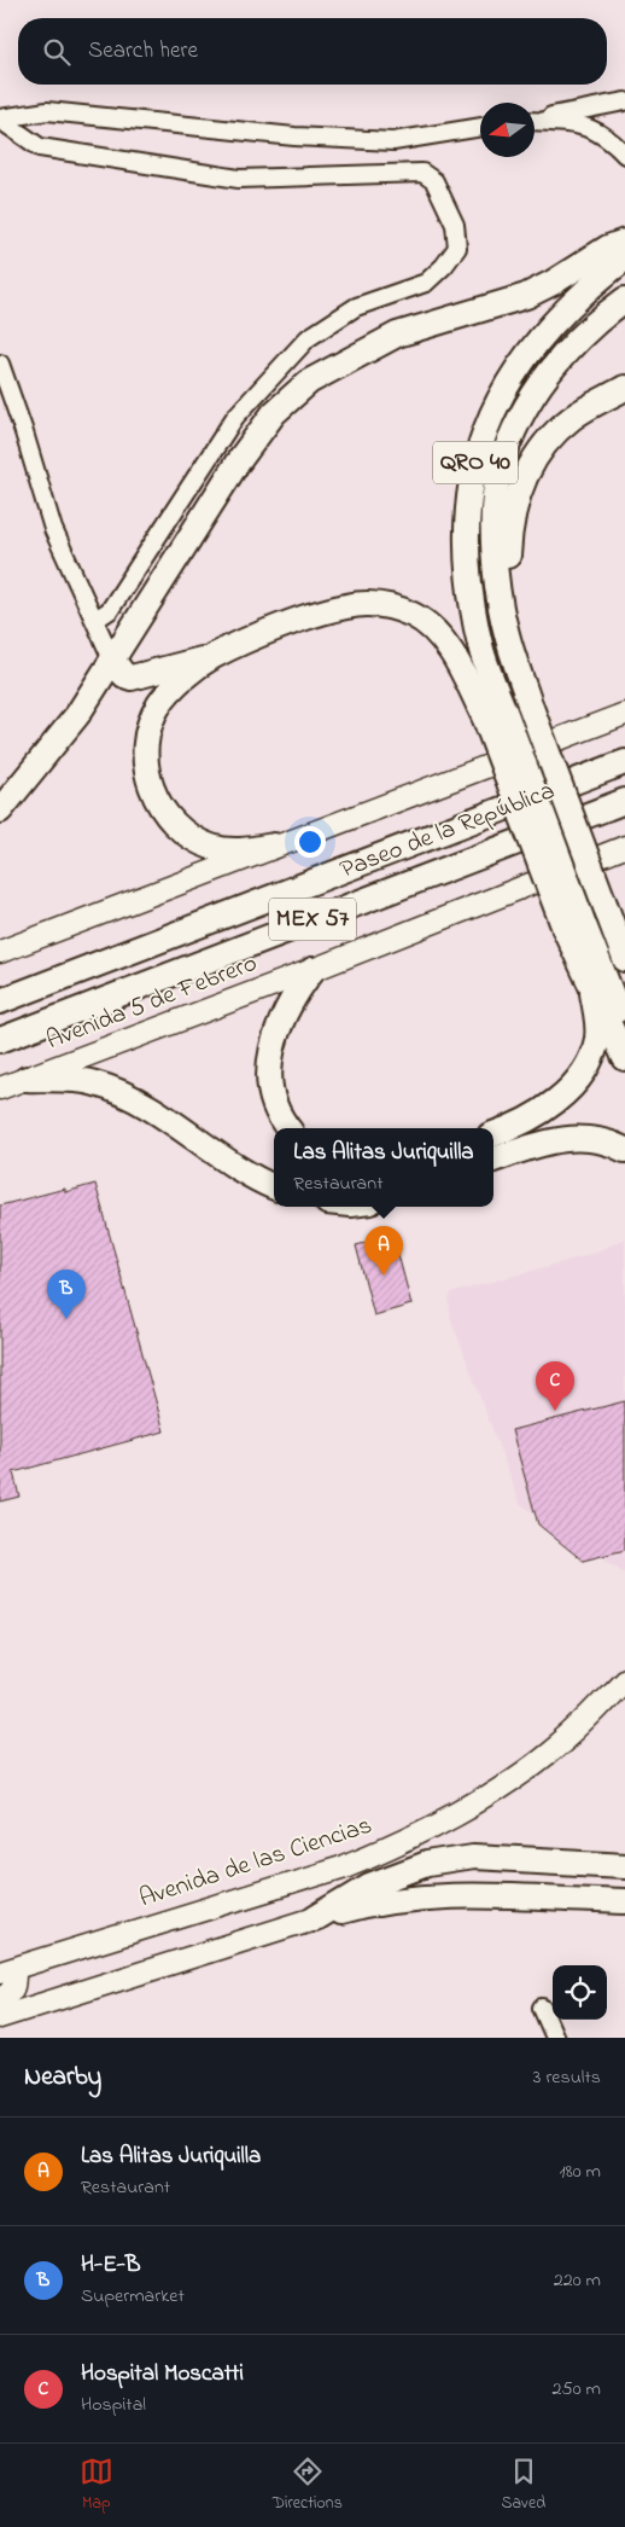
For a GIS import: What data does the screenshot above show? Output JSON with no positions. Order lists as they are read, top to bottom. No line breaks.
{"streets":{"highway":["QRO 40","Paseo de la República","MEX 57"],"main road":["Avenida 5 de Febrero","Avenida de las Ciencias"]},"north":"left","page":{"search":"Search here","popup":["Las Alitas Juriquilla","Restaurant"],"pins":["A","B","C"],"heading":["Nearby","3 results"],"list":[{"mark":"A","name":"Las Alitas Juriquilla","note":"Restaurant","value":"180 m"},{"mark":"B","name":"H-E-B","note":"Supermarket","value":"220 m"},{"mark":"C","name":"Hospital Moscatti","note":"Hospital","value":"250 m"}],"nav":["Map","Directions","Saved"]}}
